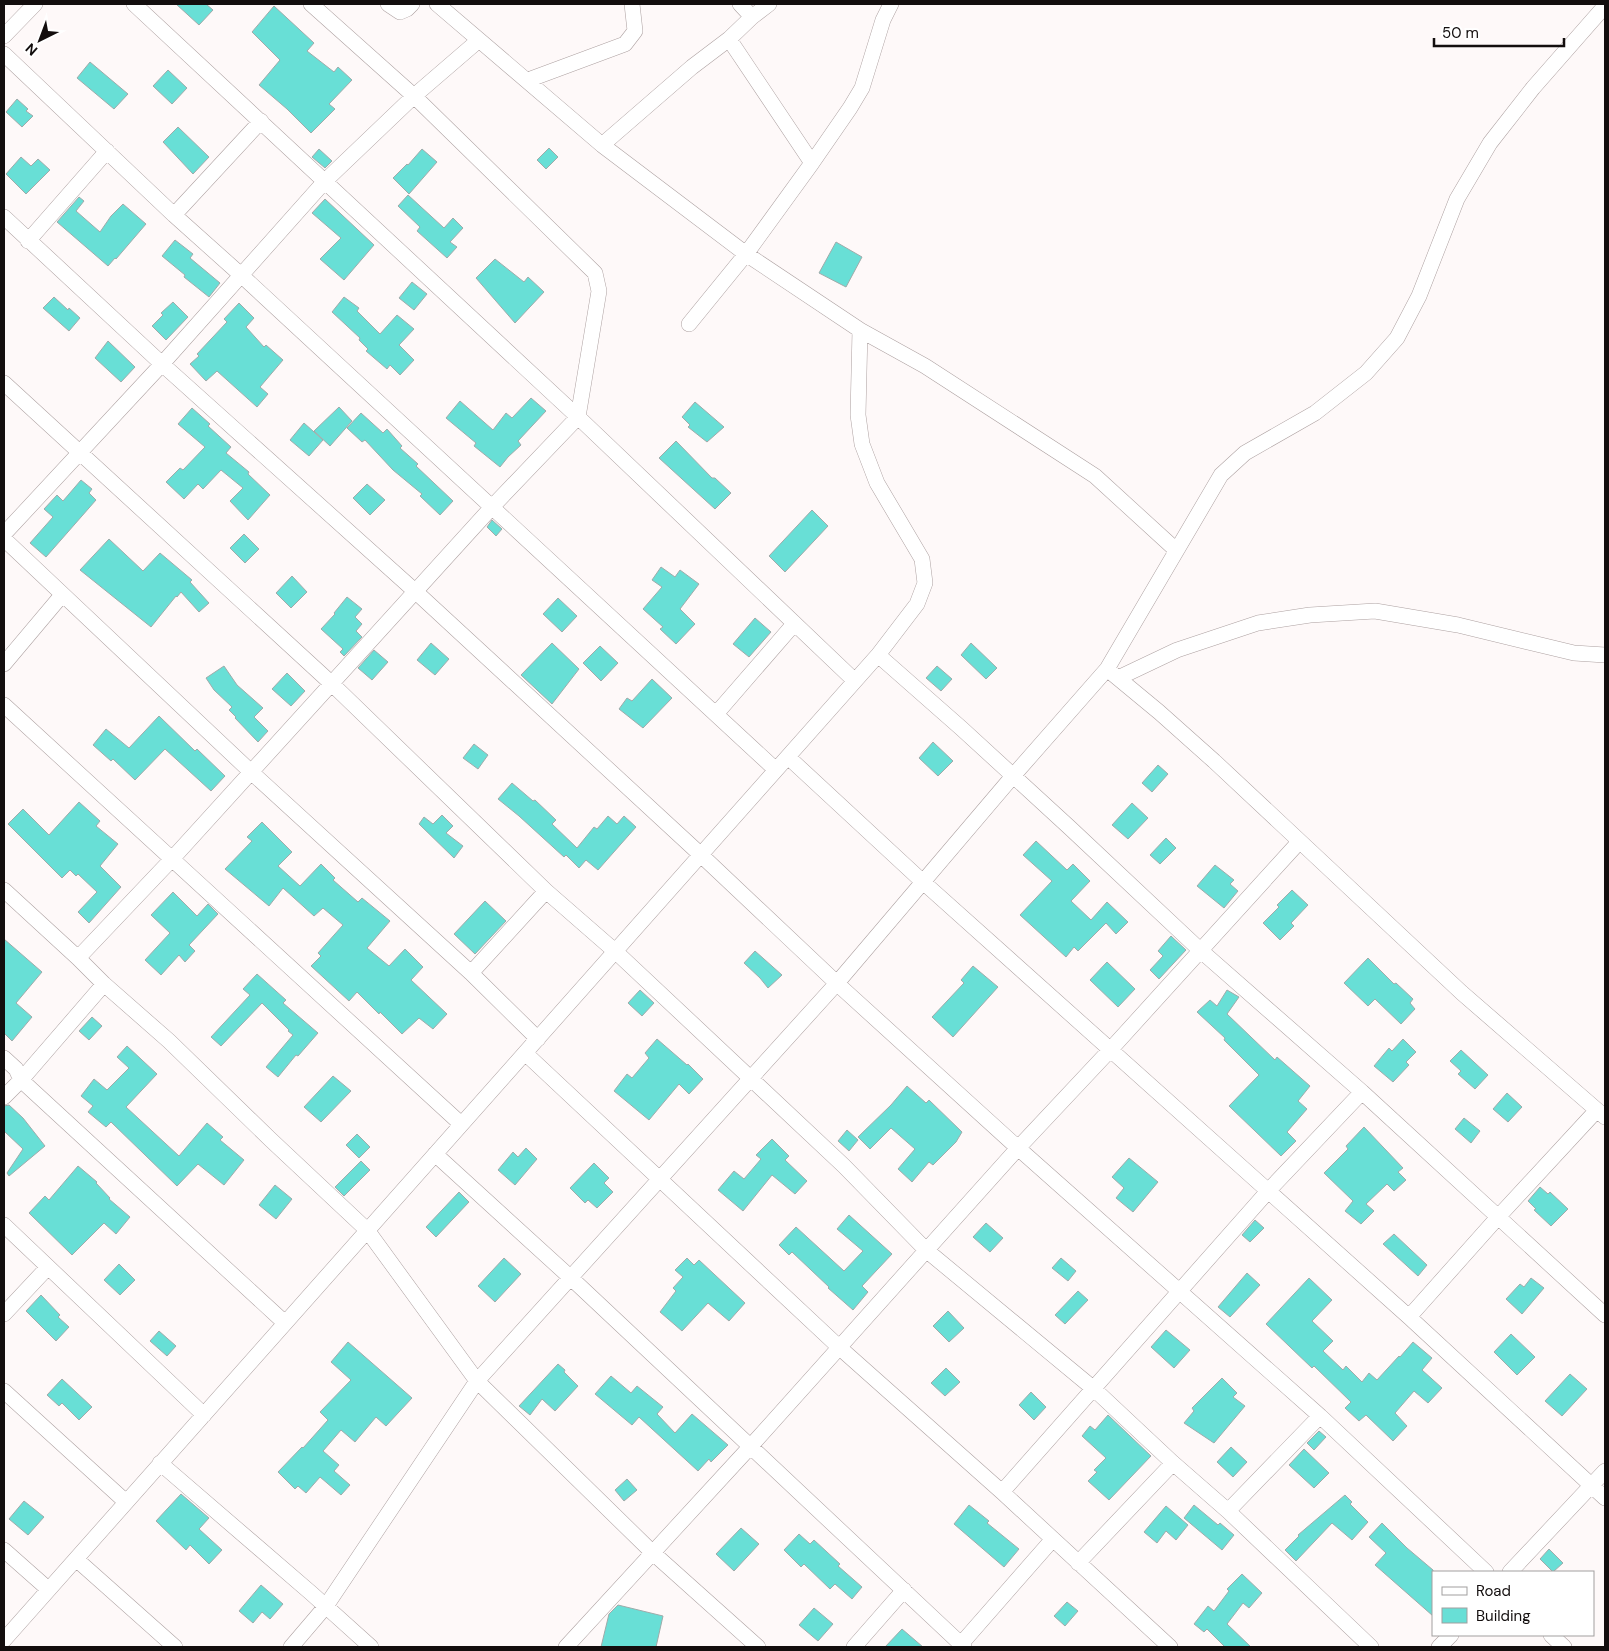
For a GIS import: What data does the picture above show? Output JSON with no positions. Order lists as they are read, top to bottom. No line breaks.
{"legend":["Road","Building"],"scale_bar":"50 m","north":"bottom left"}
